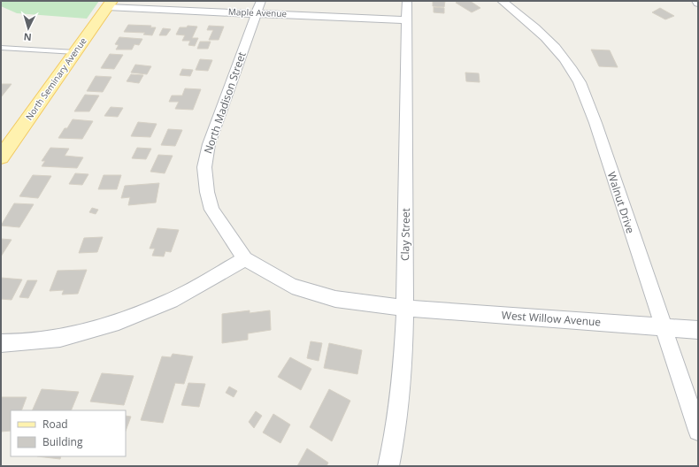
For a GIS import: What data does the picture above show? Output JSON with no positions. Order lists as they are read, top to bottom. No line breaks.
{"streets":{"main road":["North Seminary Avenue"],"street":["Maple Avenue","North Madison Street","Walnut Drive","Clay Street","West Willow Avenue"]},"crossings":[["Maple Avenue","North Seminary Avenue"],["Maple Avenue","North Madison Street"],["Maple Avenue","Clay Street"],["North Madison Street","West Willow Avenue"],["Walnut Drive","West Willow Avenue"],["Clay Street","West Willow Avenue"]],"legend":["Road","Building"],"north":"bottom"}
